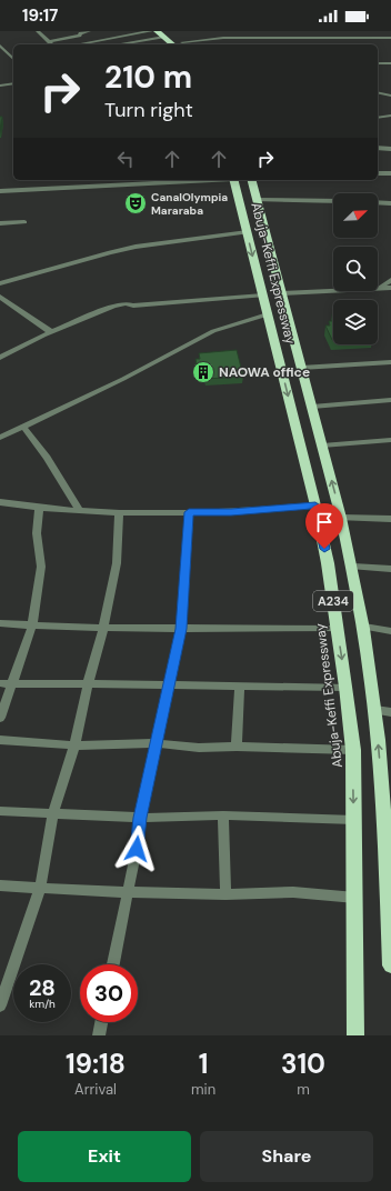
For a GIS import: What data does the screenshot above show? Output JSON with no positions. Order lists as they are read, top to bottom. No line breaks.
{"streets":{"highway":["Abuja-Keffi Expressway","A234"]},"places":{"theatre":["CanalOlympia Mararaba"],"building":["NAOWA office"]},"north":"top right","page":{"status":"19:17","turn":["210 m","Turn right"],"speed":"28 km/h","limit":"30","eta":["19:18","Arrival","1","min","310","m"],"buttons":["Exit","Share"]}}
